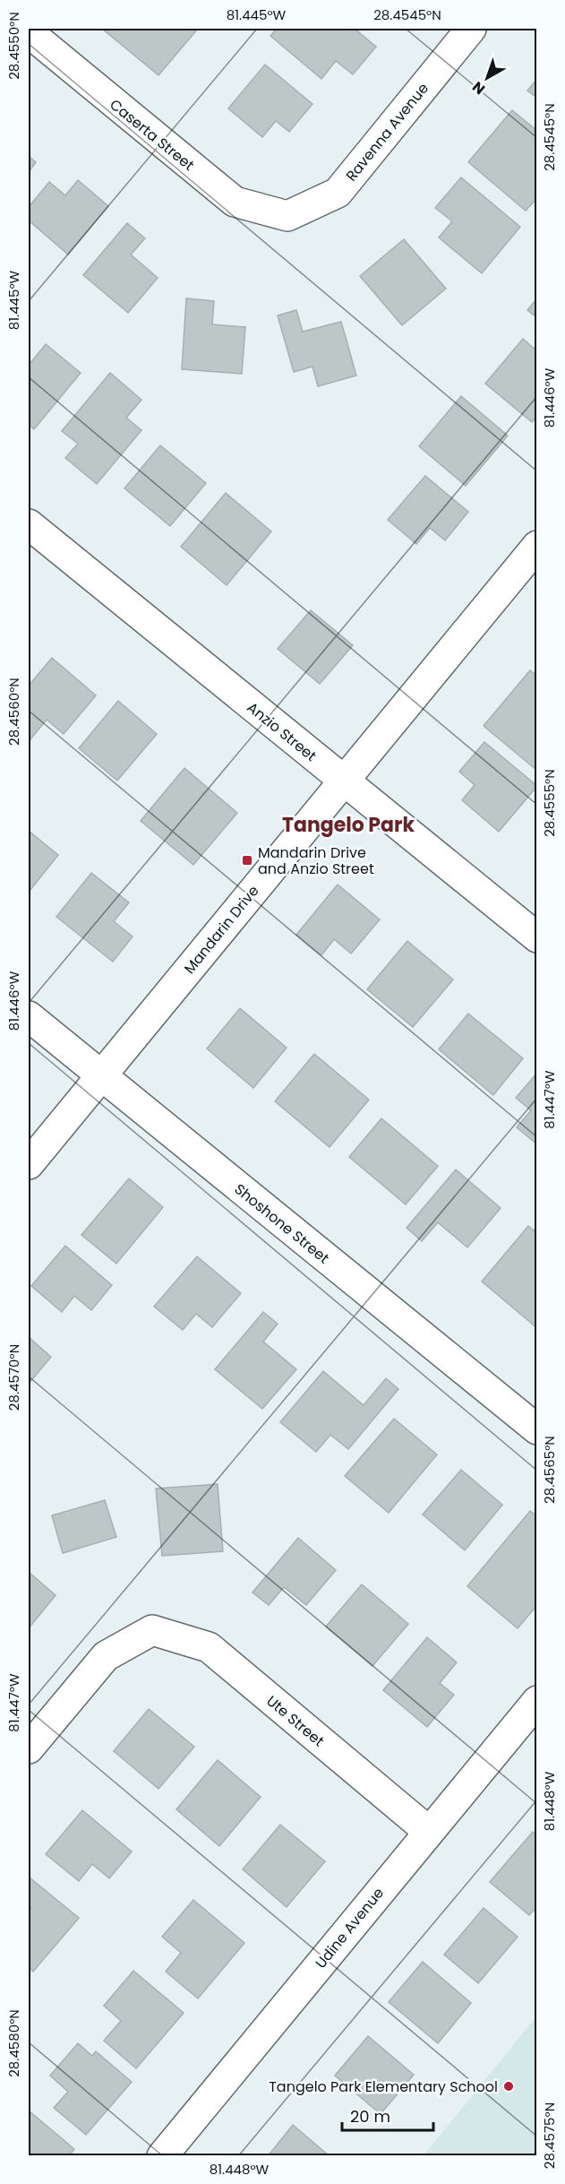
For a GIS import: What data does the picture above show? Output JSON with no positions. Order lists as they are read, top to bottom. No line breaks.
{"streets":{"street":["Ravenna Avenue","Caserta Street","Anzio Street","Mandarin Drive","Shoshone Street","Ute Street","Udine Avenue"]},"crossings":[["Ravenna Avenue","Caserta Street"],["Anzio Street","Mandarin Drive"],["Mandarin Drive","Shoshone Street"],["Ute Street","Udine Avenue"]],"districts":["Tangelo Park"],"places":{"transit":["Mandarin Drive and Anzio Street"],"other":["Tangelo Park Elementary School"]},"scale_bar":"20 m","north":"bottom left","coordinates":["81.445°W","28.4545°N","28.4550°N","81.446°W","28.4560°N","28.4555°N","81.447°W","28.4570°N","28.4565°N","81.448°W","28.4580°N","28.4575°N"]}
